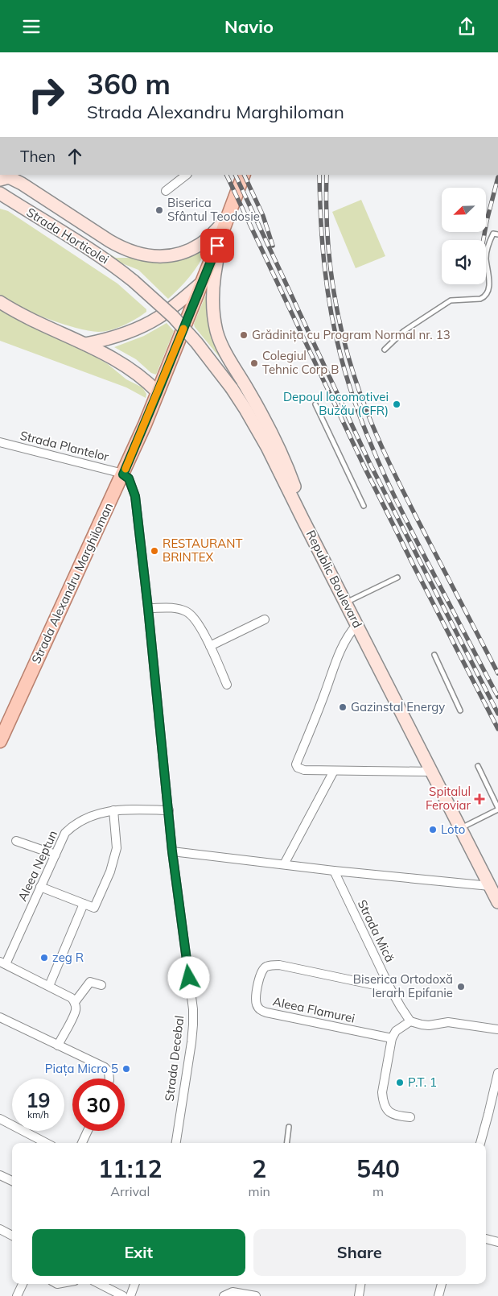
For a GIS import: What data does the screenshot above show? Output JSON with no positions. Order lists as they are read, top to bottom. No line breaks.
{"streets":{"main road":["Strada Horticolei","Republic Boulevard","Strada Alexandru Marghiloman"],"street":["Strada Plantelor","Aleea Neptun","Strada Mică","Aleea Flamurei","Strada Decebal"]},"crossings":[["Strada Horticolei","Republic Boulevard"],["Strada Plantelor","Strada Alexandru Marghiloman"],["Strada Plantelor","Strada Decebal"],["Strada Alexandru Marghiloman","Strada Decebal"],["Aleea Neptun","Strada Decebal"],["Strada Mică","Aleea Flamurei"]],"places":{"other":["Biserica Sfântul Teodosie","Grădinița cu Program Normal nr. 13","Colegiul Tehnic Corp B","Depoul locomotivei Buzău (CFR)","RESTAURANT BRINTEX","Gazinstal Energy","Loto","zeg R","Biserica Ortodoxă Ierarh Epifanie","Piața Micro 5","P.T. 1"],"health":["Spitalul Feroviar"]},"north":"bottom left","page":{"header":"Navio","turn":["360 m","Strada Alexandru Marghiloman"],"then":"Then","speed":"19 km/h","limit":"30","eta":["11:12","Arrival","2","min","540","m"],"buttons":["Exit","Share"]}}
